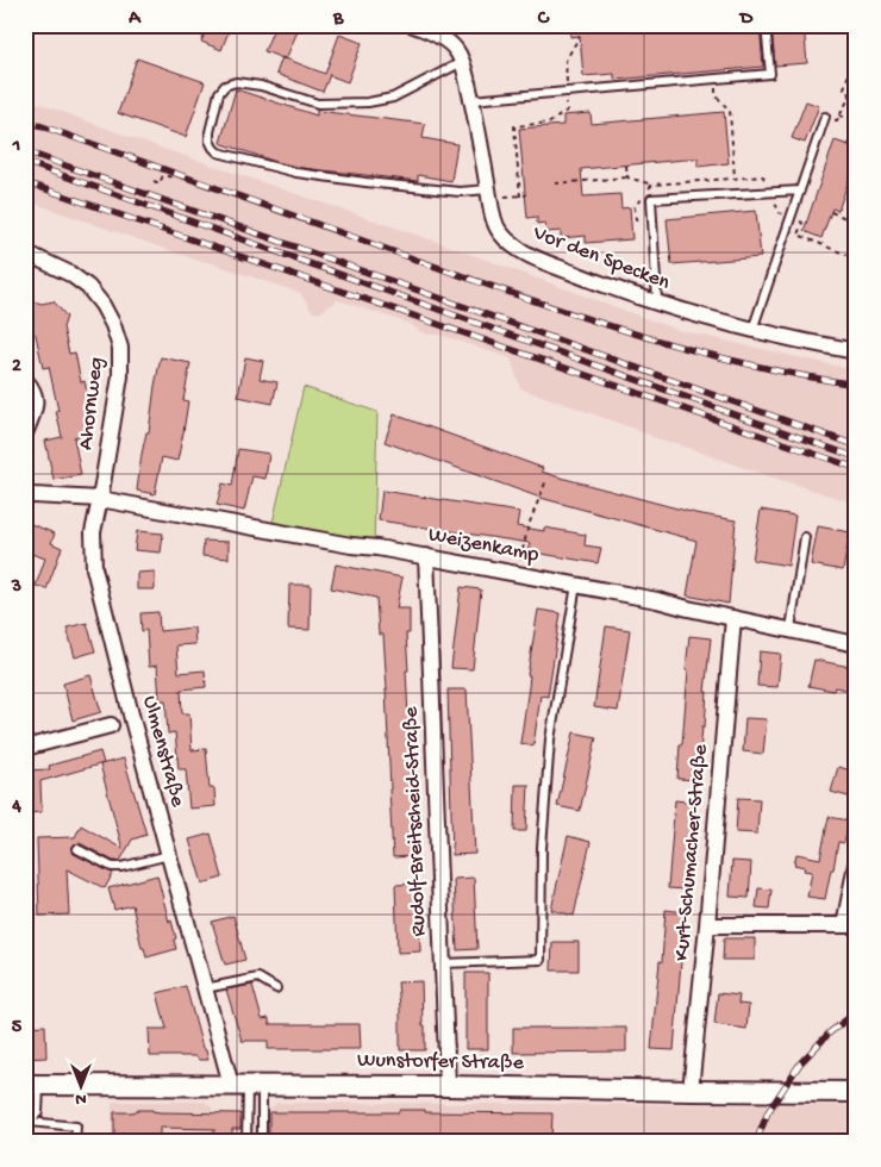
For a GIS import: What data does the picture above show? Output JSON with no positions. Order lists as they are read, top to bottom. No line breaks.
{"streets":{"street":["Vor den Specken","Ahornweg","Weizenkamp","Ulmenstraße","Rudolf-Breitscheid-Straße","Kurt-Schumacher-Straße","Wunstorfer Straße"]},"crossings":[["Ahornweg","Weizenkamp"],["Ahornweg","Ulmenstraße"],["Weizenkamp","Ulmenstraße"],["Weizenkamp","Rudolf-Breitscheid-Straße"],["Weizenkamp","Kurt-Schumacher-Straße"],["Ulmenstraße","Wunstorfer Straße"],["Rudolf-Breitscheid-Straße","Wunstorfer Straße"],["Kurt-Schumacher-Straße","Wunstorfer Straße"]],"north":"bottom","grid":{"columns":["A","B","C","D"],"rows":["1","2","3","4","5"]}}
